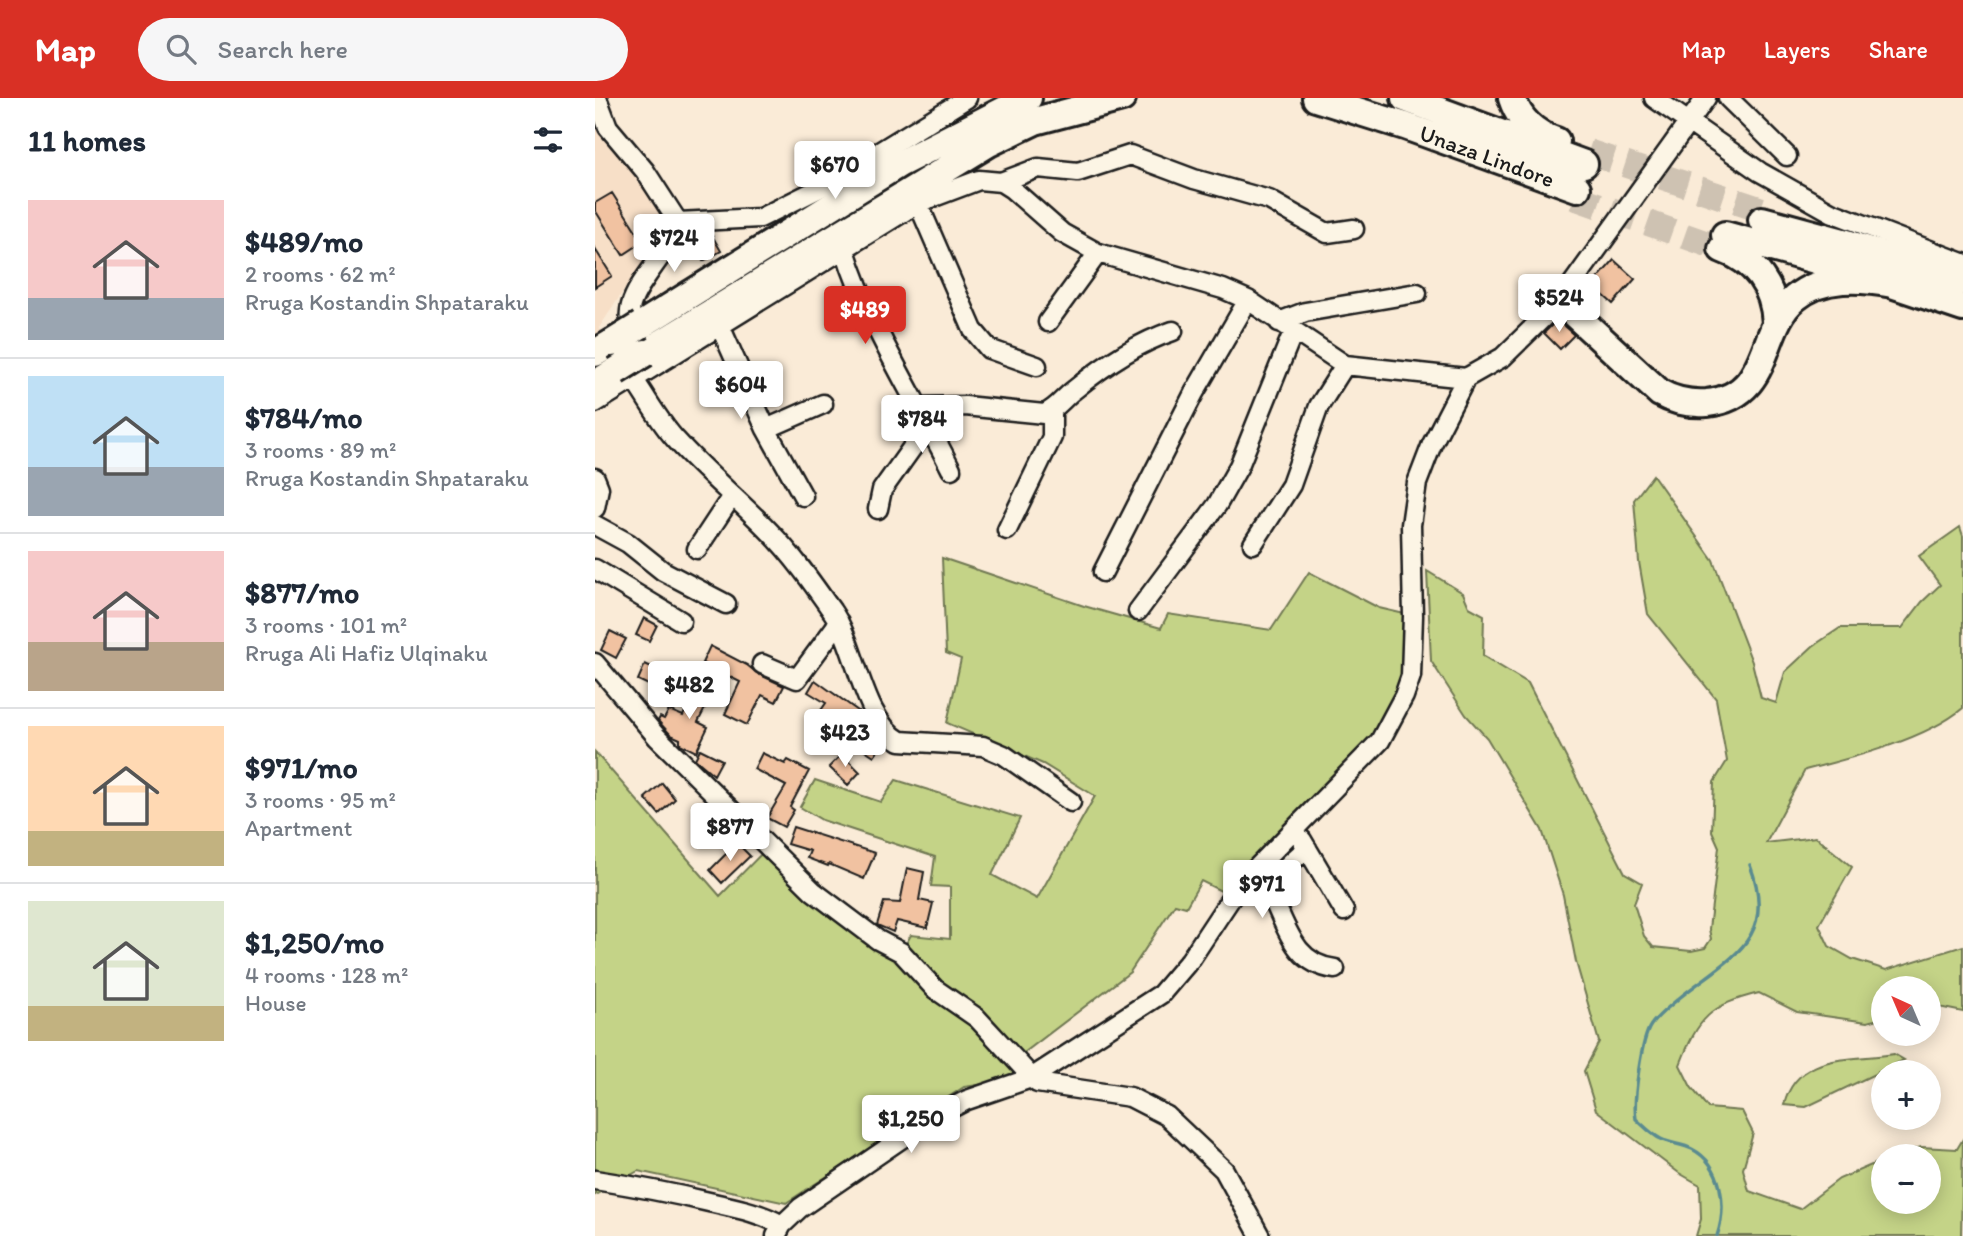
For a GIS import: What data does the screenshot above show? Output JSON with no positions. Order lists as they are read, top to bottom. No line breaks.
{"streets":{"highway":["Unaza Lindore"]},"north":"top left","page":{"header":"Map","search":"Search here","nav":["Map","Layers","Share"],"heading":"11 homes","price":["$670","$724","$524","$489","$604","$784","$482","$423","$877","$971","$1,250"],"list":[{"name":"$489/mo","note":"2 rooms · 62 m² · Rruga Kostandin Shpataraku"},{"name":"$784/mo","note":"3 rooms · 89 m² · Rruga Kostandin Shpataraku"},{"name":"$877/mo","note":"3 rooms · 101 m² · Rruga Ali Hafiz Ulqinaku"},{"name":"$971/mo","note":"3 rooms · 95 m² · Apartment"},{"name":"$1,250/mo","note":"4 rooms · 128 m² · House"}],"map_buttons":["+","−"]}}
